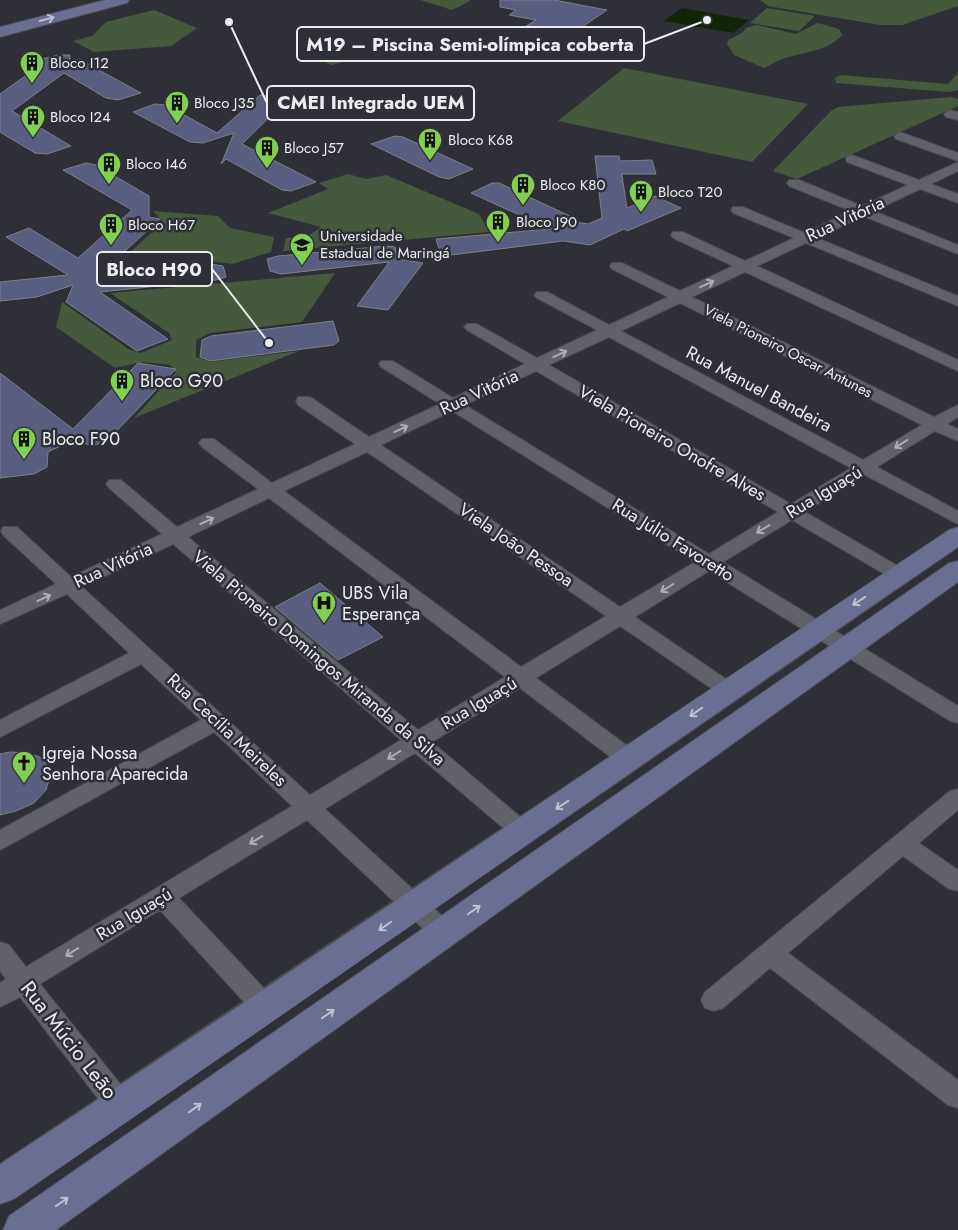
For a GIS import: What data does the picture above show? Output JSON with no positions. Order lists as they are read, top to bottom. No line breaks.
{"streets":{"street":["Rua Vitória","Viela Pioneiro Oscar Antunes","Rua Manuel Bandeira","Viela Pioneiro Onofre Alves","Rua Iguaçú","Rua Júlio Favoretto","Viela João Pessoa","Viela Pioneiro Domingos Miranda da Silva","Rua Cecília Meireles","Rua Múcio Leão"]},"crossings":[["Rua Vitória","Viela Pioneiro Oscar Antunes"],["Rua Vitória","Rua Manuel Bandeira"],["Rua Vitória","Viela Pioneiro Onofre Alves"],["Rua Vitória","Rua Júlio Favoretto"],["Rua Vitória","Viela João Pessoa"],["Rua Vitória","Viela Pioneiro Domingos Miranda da Silva"],["Rua Vitória","Rua Cecília Meireles"],["Viela Pioneiro Oscar Antunes","Rua Iguaçú"],["Rua Manuel Bandeira","Rua Iguaçú"],["Viela Pioneiro Onofre Alves","Rua Iguaçú"],["Rua Iguaçú","Rua Júlio Favoretto"],["Rua Iguaçú","Viela João Pessoa"],["Rua Iguaçú","Viela Pioneiro Domingos Miranda da Silva"],["Rua Iguaçú","Rua Cecília Meireles"],["Rua Iguaçú","Rua Múcio Leão"]],"one_way":["Rua Vitória"],"places":{"other":["M19 – Piscina Semi-olímpica coberta","CMEI Integrado UEM","Bloco H90"],"building":["Bloco I12","Bloco J35","Bloco I24","Bloco K68","Bloco J57","Bloco I46","Bloco K80","Bloco T20","Bloco J90","Bloco H67","Bloco G90","Bloco F90"],"school or university":["Universidade Estadual de Maringá"],"hospital":["UBS Vila Esperança"],"church":["Igreja Nossa Senhora Aparecida"]}}
